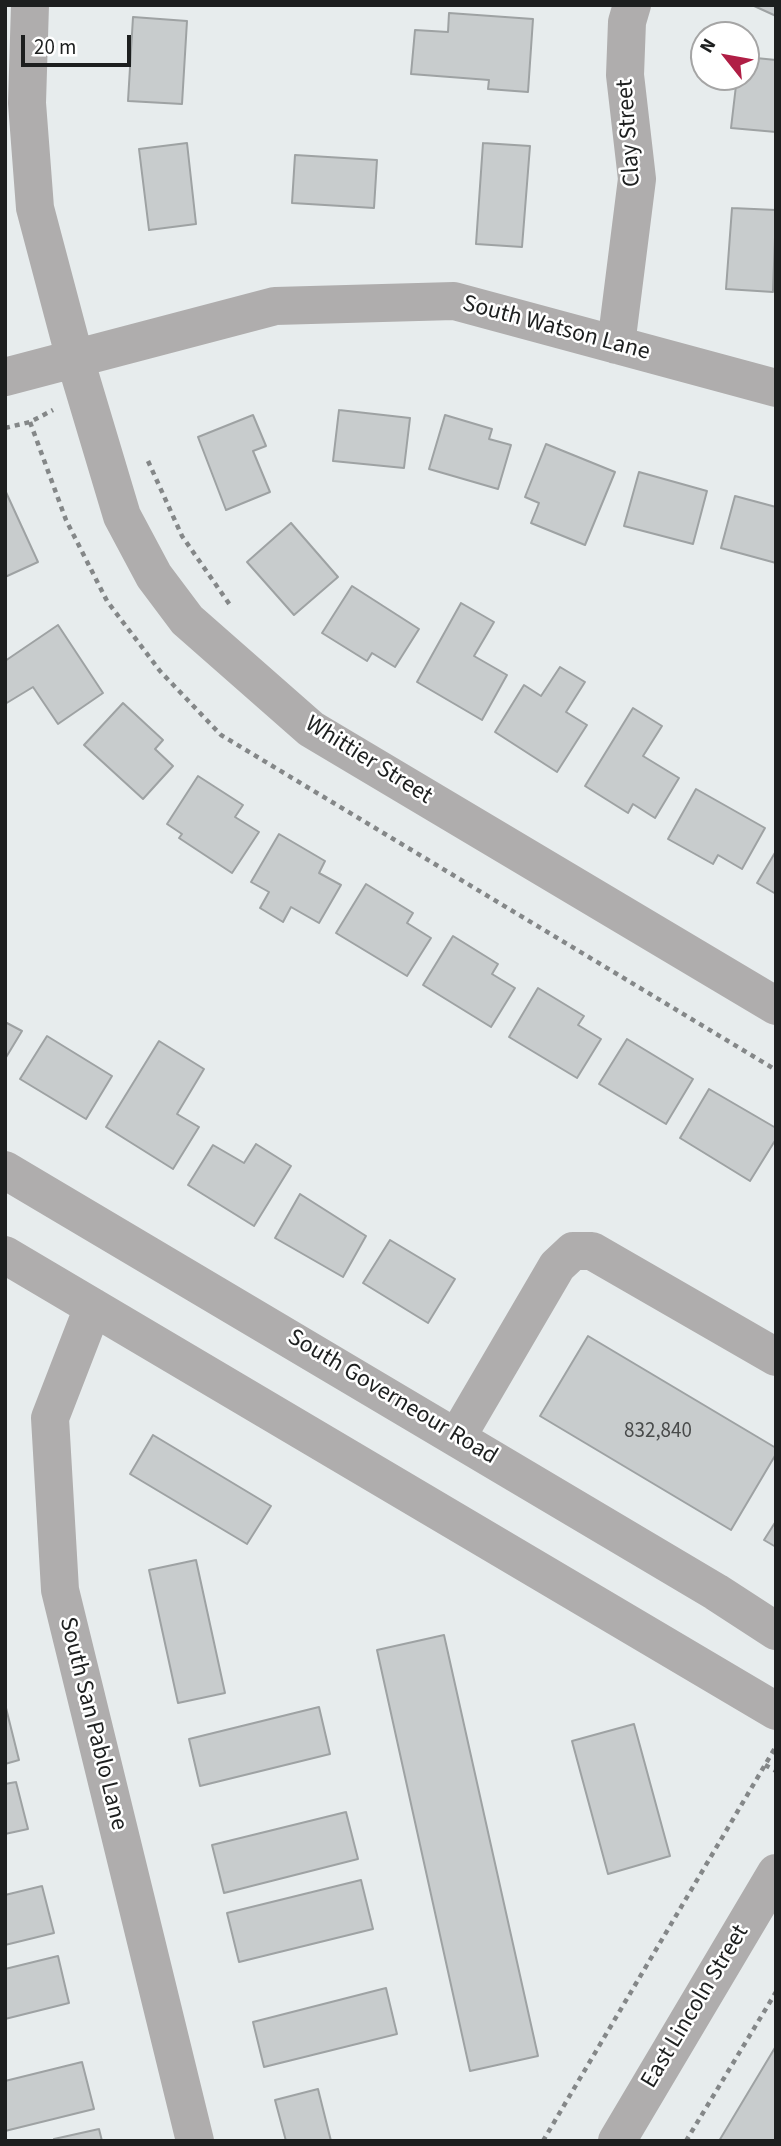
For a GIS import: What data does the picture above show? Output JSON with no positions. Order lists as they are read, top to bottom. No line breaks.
{"streets":{"street":["Clay Street","South Watson Lane","Whittier Street","South Governeour Road","South San Pablo Lane","East Lincoln Street"]},"crossings":[["Clay Street","South Watson Lane"],["South Watson Lane","Whittier Street"]],"house_numbers":["832,840"],"scale_bar":"20 m","north":"top left"}
